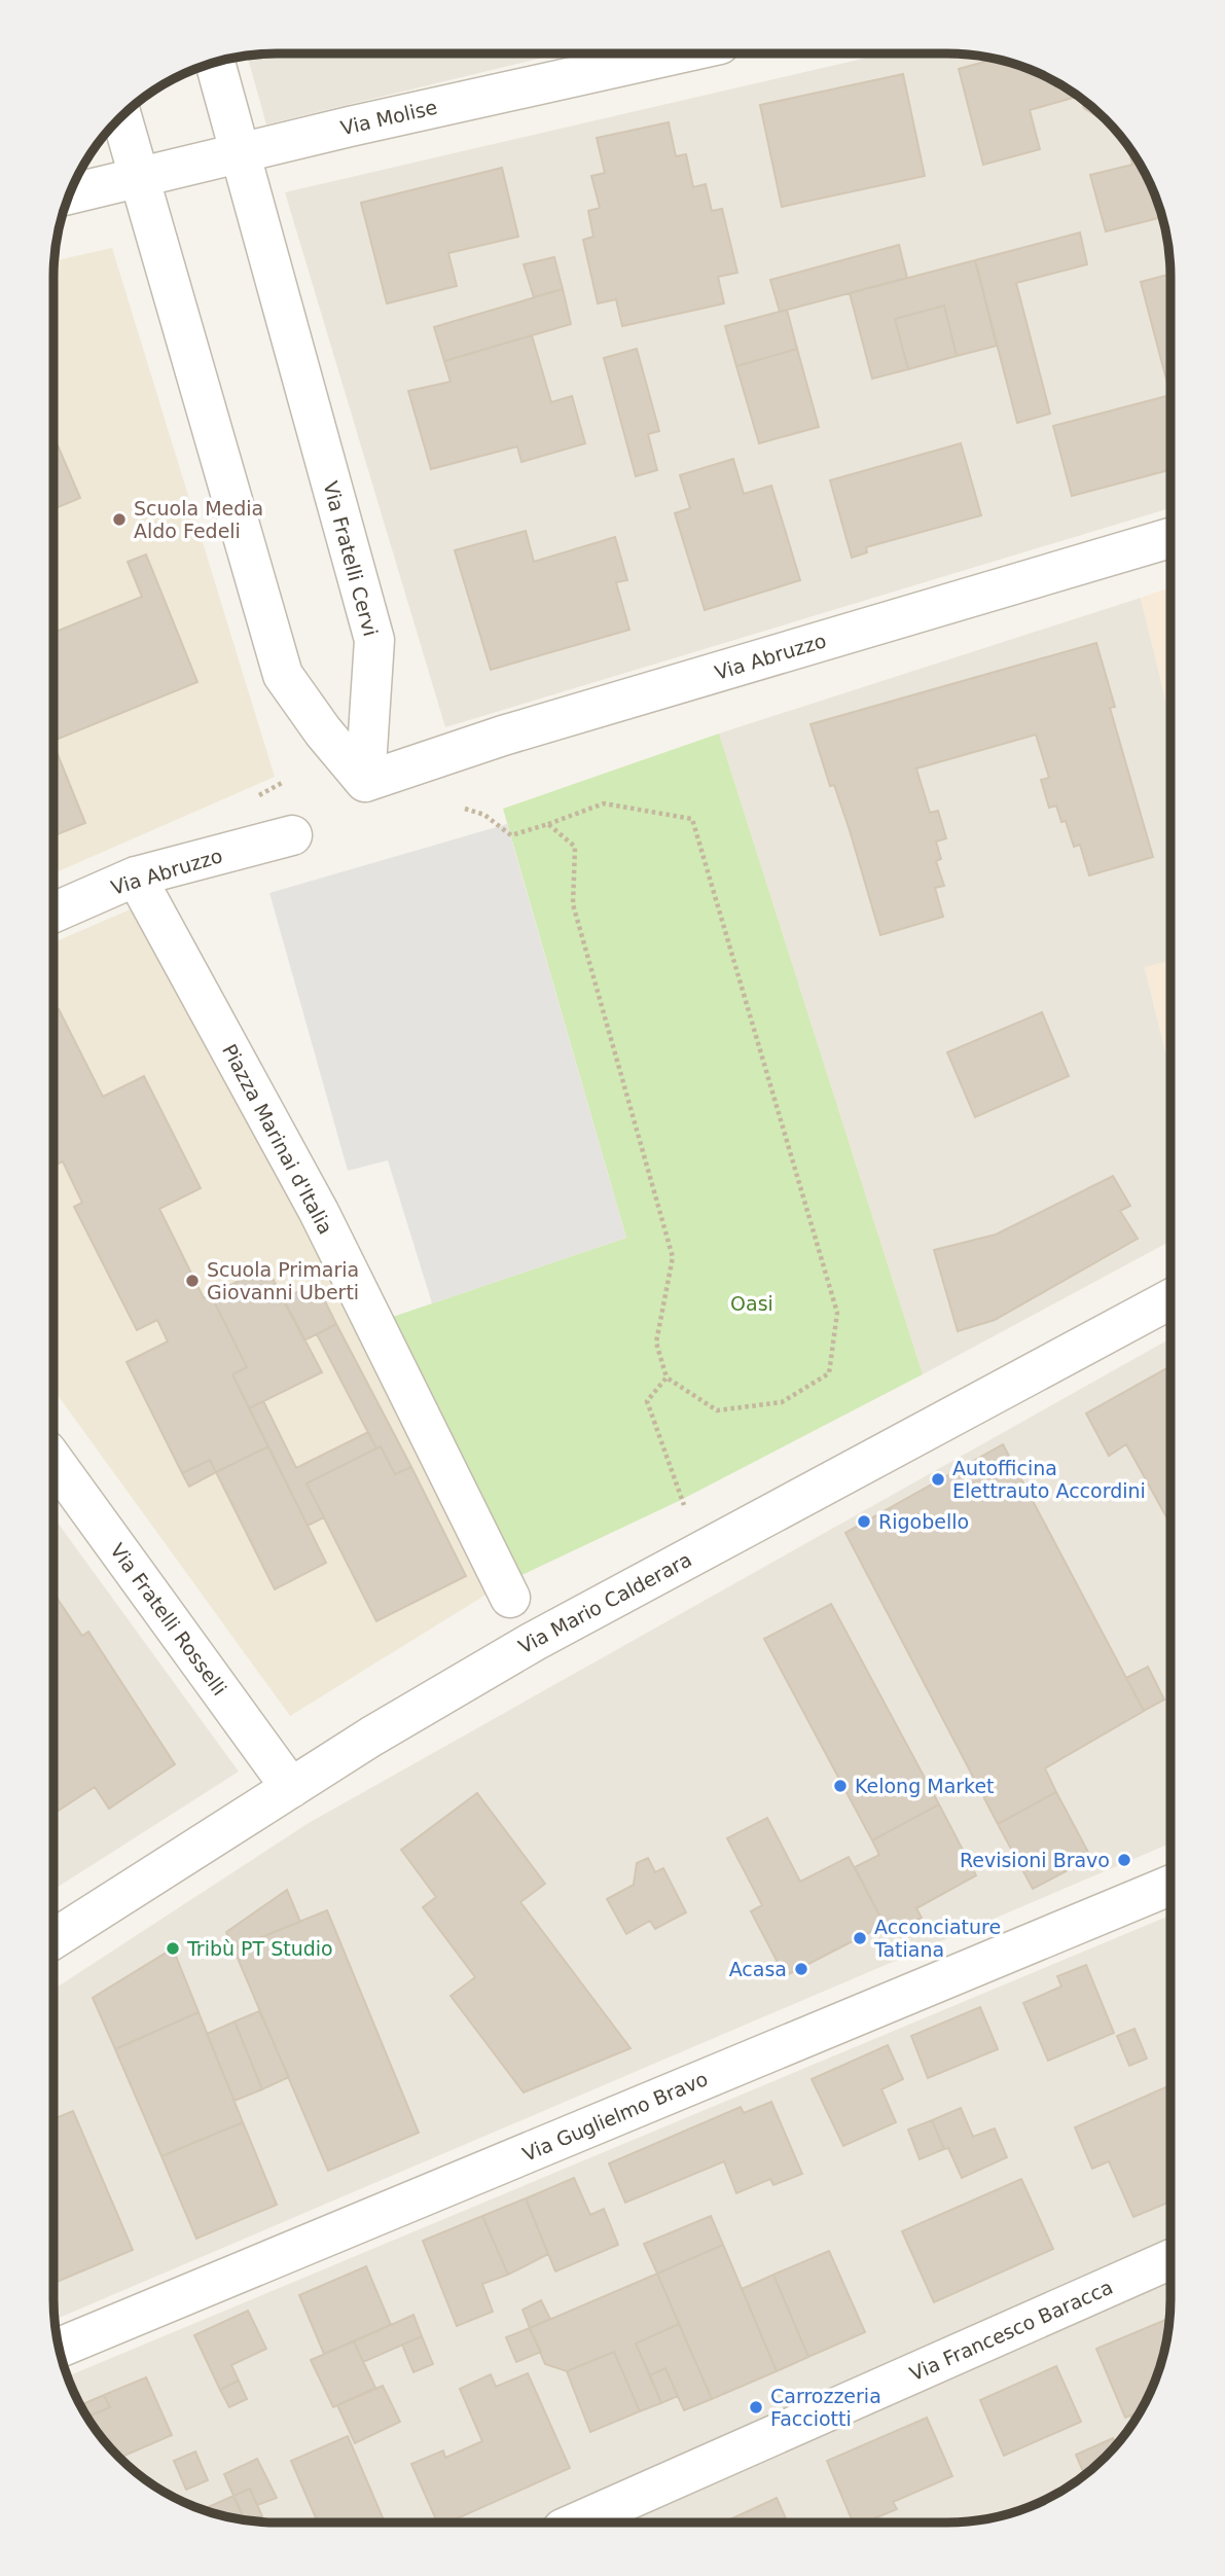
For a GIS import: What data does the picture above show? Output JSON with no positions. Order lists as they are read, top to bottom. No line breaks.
{"streets":{"street":["Via Molise","Via Fratelli Cervi","Via Abruzzo","Piazza Marinai d'Italia","Via Mario Calderara","Via Fratelli Rosselli","Via Guglielmo Bravo","Via Francesco Baracca"]},"crossings":[["Via Molise","Via Fratelli Cervi"],["Via Fratelli Cervi","Via Abruzzo"],["Via Abruzzo","Piazza Marinai d'Italia"],["Via Mario Calderara","Via Fratelli Rosselli"]],"parks":["Oasi"],"places":["Scuola Media Aldo Fedeli","Scuola Primaria Giovanni Uberti","Autofficina Elettrauto Accordini","Rigobello","Kelong Market","Revisioni Bravo","Acconciature Tatiana","Tribù PT Studio","Acasa","Carrozzeria Facciotti"]}
